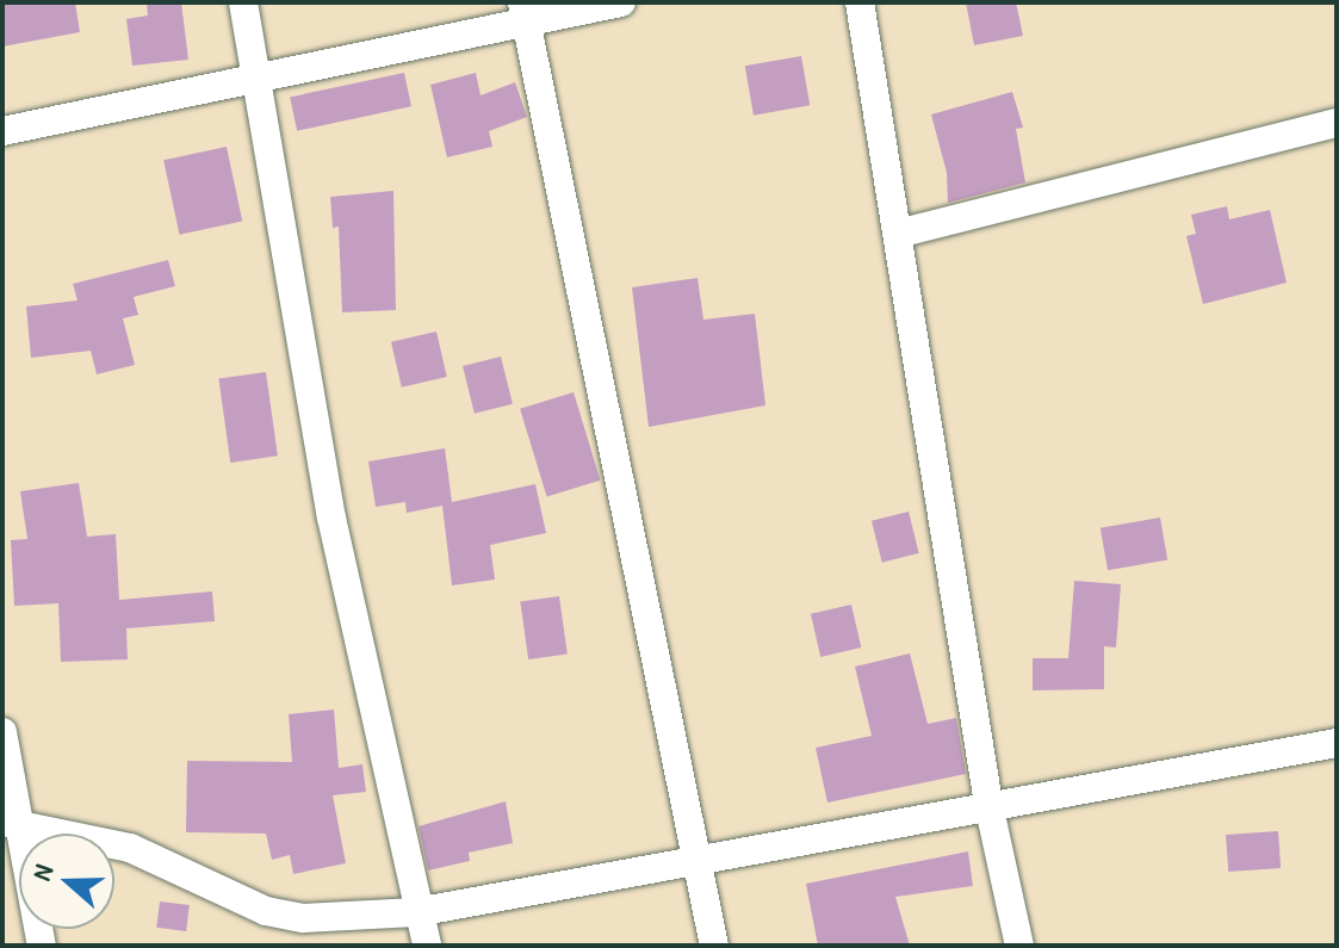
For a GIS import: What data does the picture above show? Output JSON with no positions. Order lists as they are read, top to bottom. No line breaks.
{"north":"left"}
